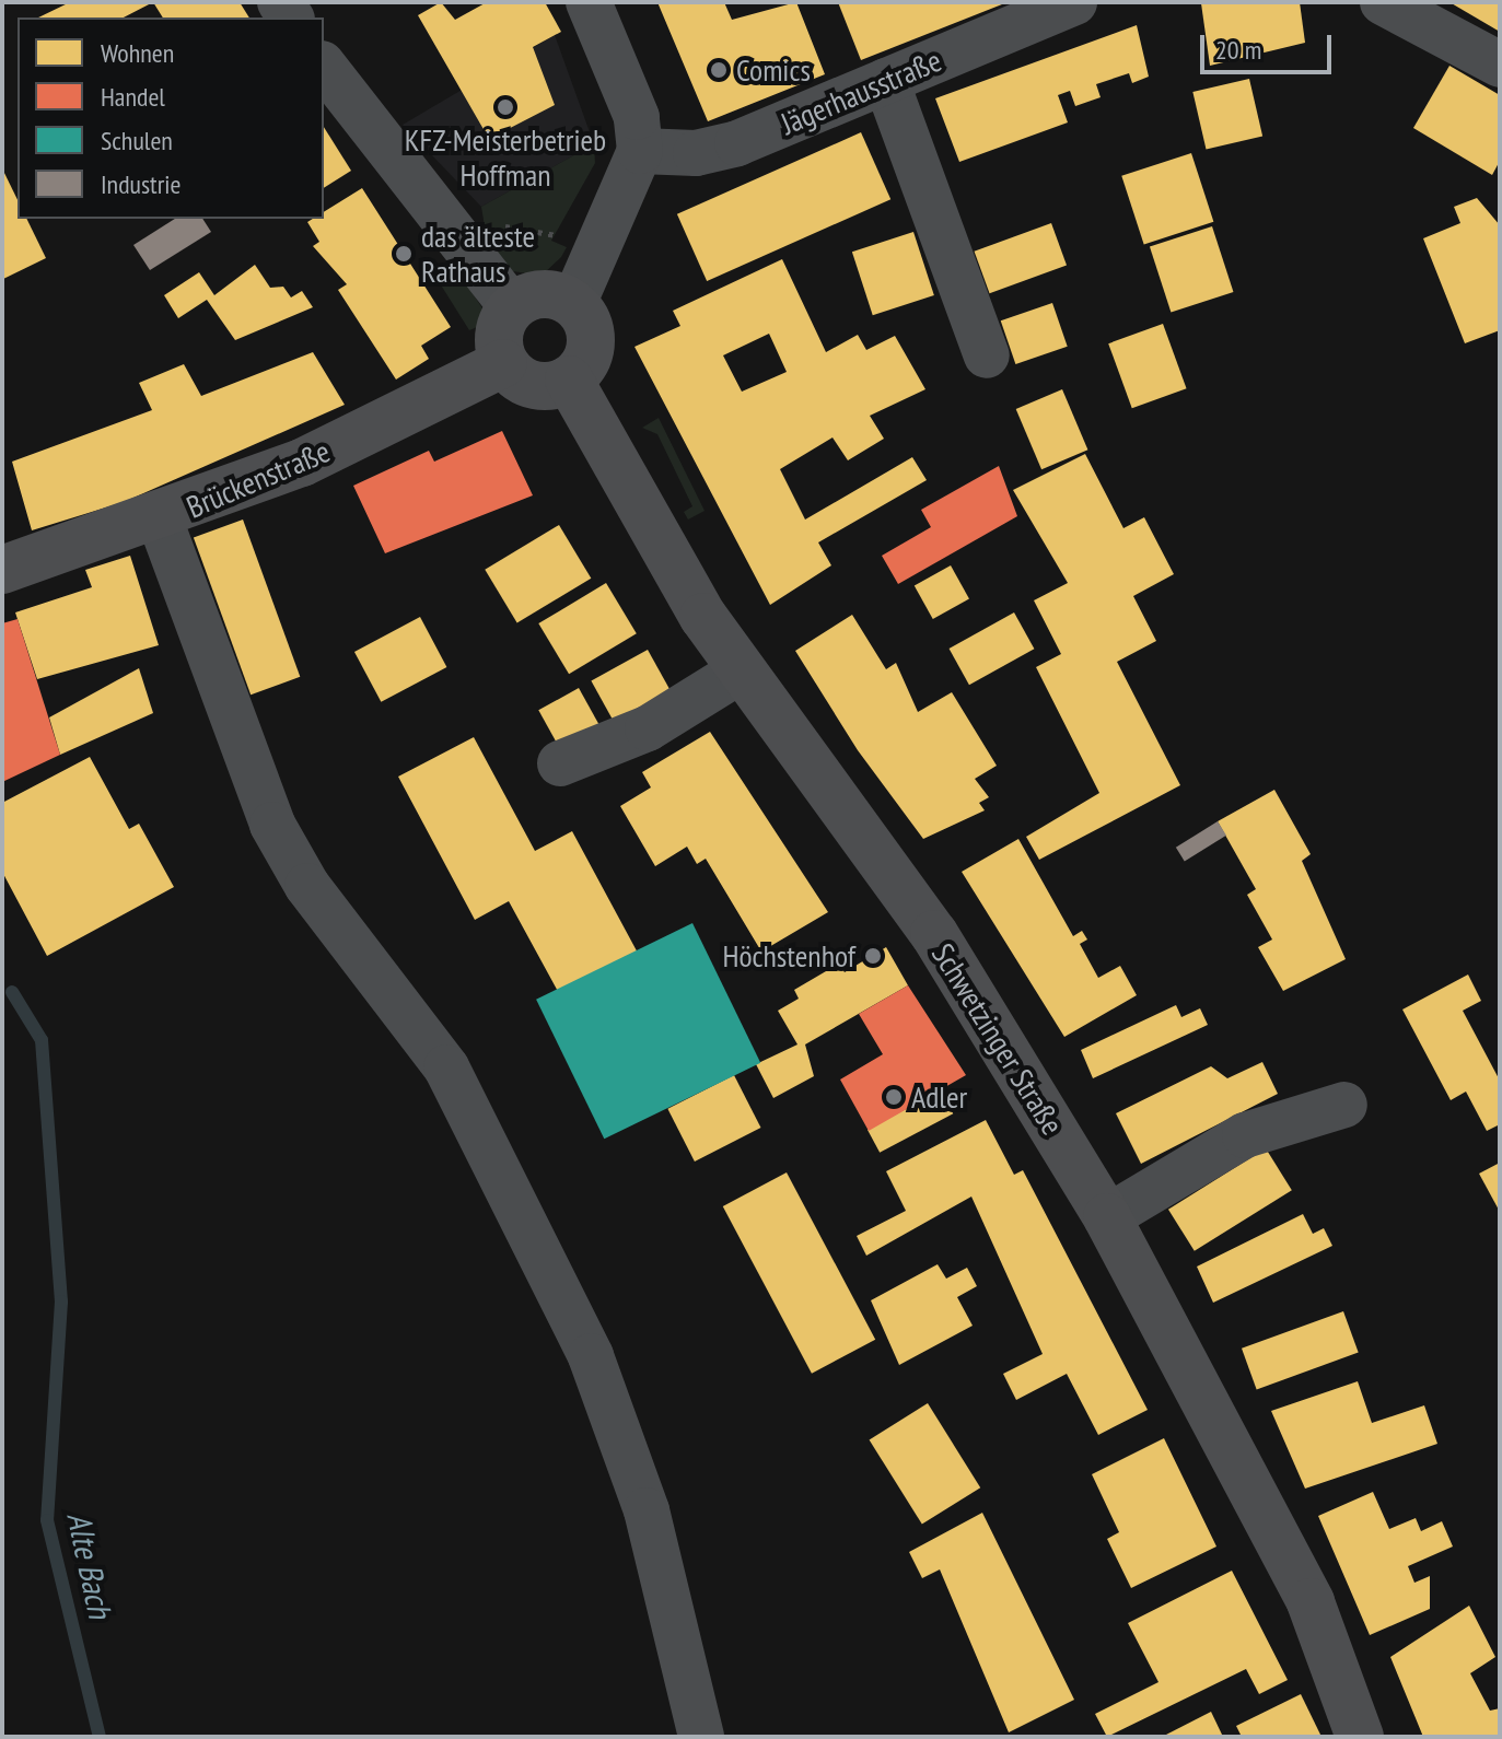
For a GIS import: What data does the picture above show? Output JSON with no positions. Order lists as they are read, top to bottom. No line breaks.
{"streets":{"main road":["Brückenstraße","Schwetzinger Straße"],"street":["Jägerhausstraße"]},"crossings":[["Brückenstraße","Schwetzinger Straße"]],"water":["Alte Bach"],"places":["Comics","KFZ-Meisterbetrieb Hoffman","das älteste Rathaus","Höchstenhof","Adler"],"legend":["Wohnen","Handel","Schulen","Industrie"],"scale_bar":"20 m"}
